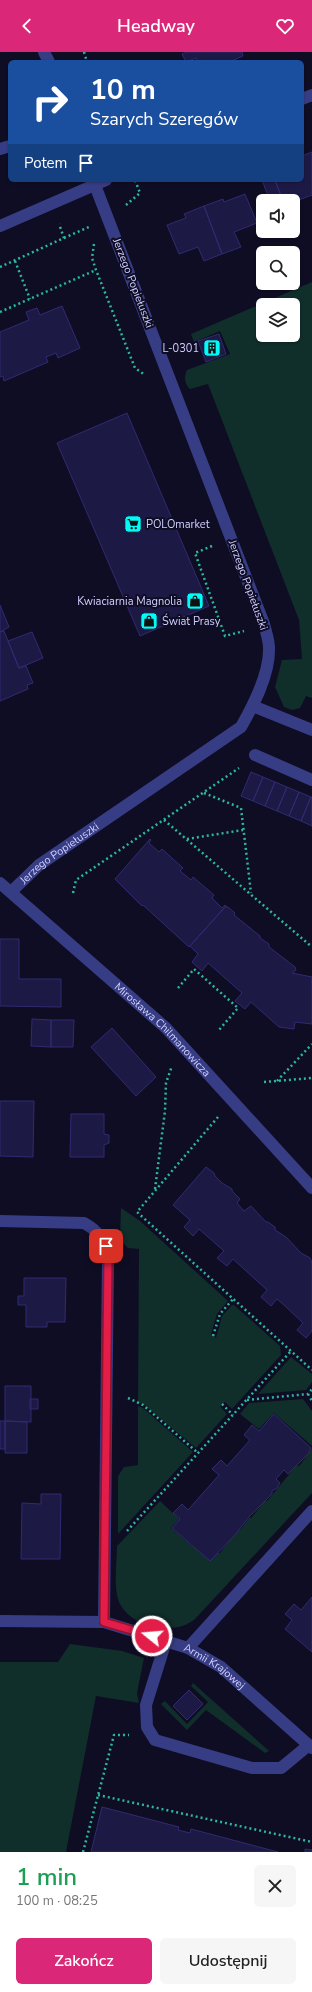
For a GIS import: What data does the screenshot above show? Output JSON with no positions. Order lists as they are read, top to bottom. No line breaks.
{"streets":{"street":["Jerzego Popiełuszki","Mirosława Chilmanowicza","Armii Krajowej"]},"crossings":[["Jerzego Popiełuszki","Mirosława Chilmanowicza"]],"places":{"building":["L-0301"],"supermarket":["POLOmarket"],"shop":["Kwiaciarnia Magnolia","Świat Prasy"]},"page":{"header":"Headway","turn":["10 m","Szarych Szeregów"],"then":"Potem","heading":["1 min","100 m · 08:25"],"buttons":["Zakończ","Udostępnij"]}}
